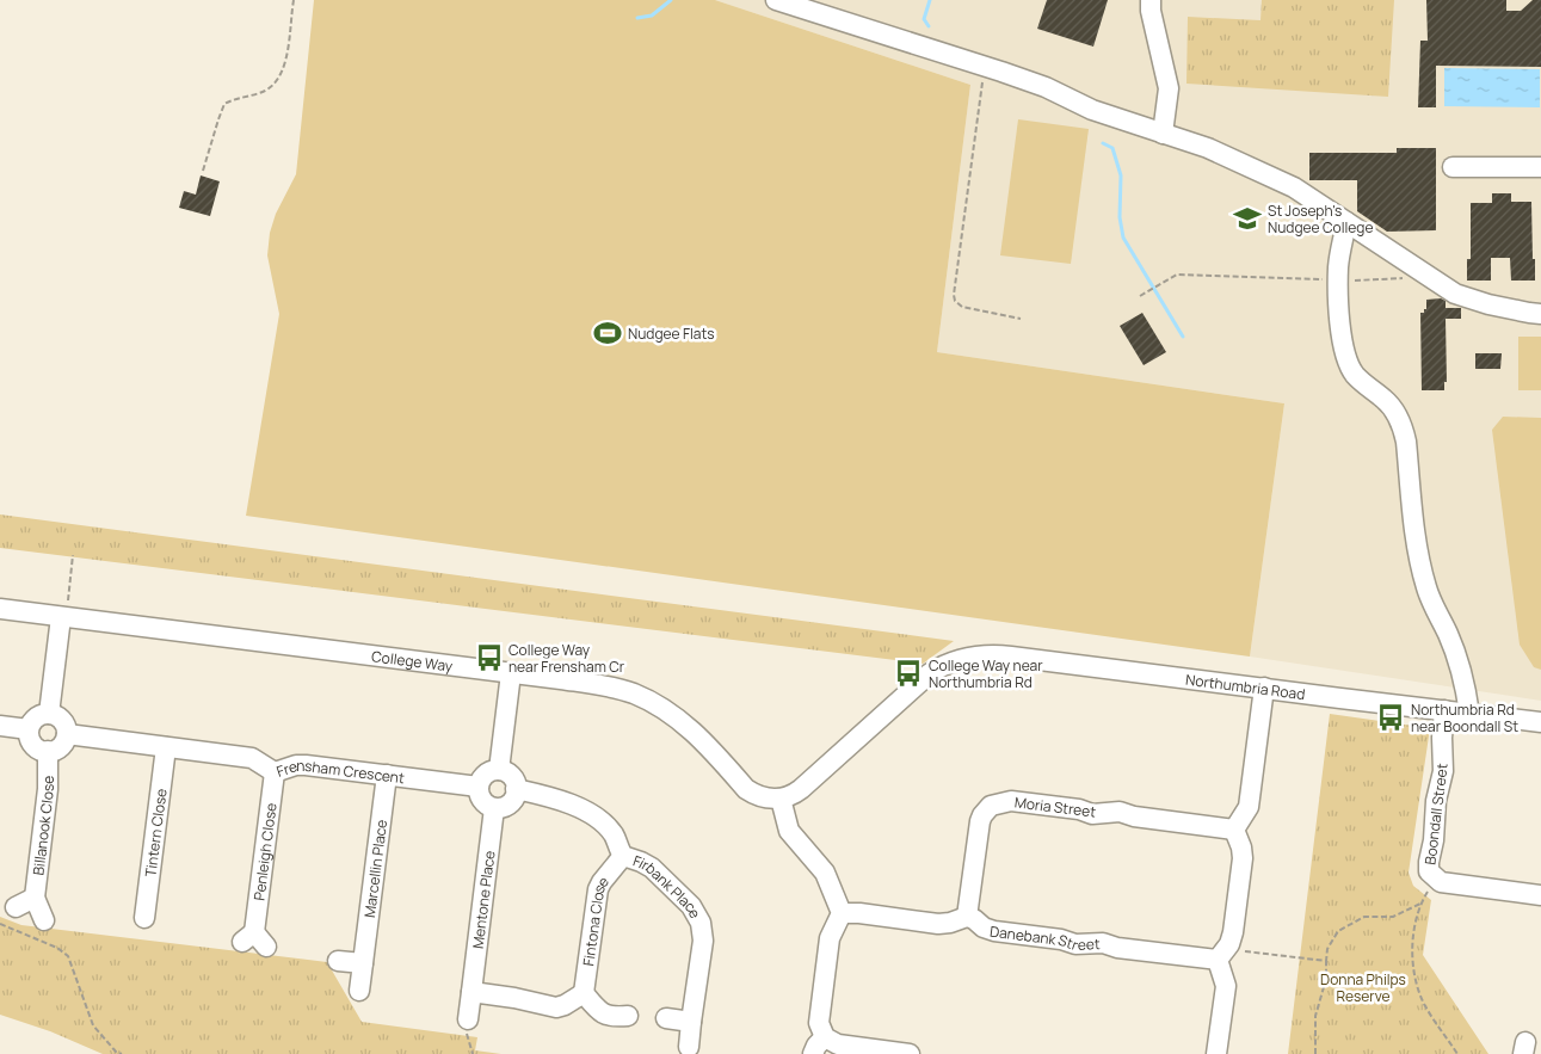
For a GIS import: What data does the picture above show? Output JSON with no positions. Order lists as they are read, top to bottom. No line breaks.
{"streets":{"street":["College Way","Northumbria Road","Frensham Crescent","Moria Street","Boondall Street","Billanook Close","Tintern Close","Penleigh Close","Marcellin Place","Firbank Place","Mentone Place","Fintona Close","Danebank Street"]},"crossings":[["College Way","Northumbria Road"],["Northumbria Road","Boondall Street"],["Frensham Crescent","Billanook Close"],["Frensham Crescent","Tintern Close"],["Frensham Crescent","Penleigh Close"],["Frensham Crescent","Marcellin Place"],["Frensham Crescent","Firbank Place"],["Frensham Crescent","Mentone Place"],["Moria Street","Danebank Street"],["Firbank Place","Mentone Place"],["Firbank Place","Fintona Close"]],"parks":["Donna Philps Reserve"],"places":{"school or university":["St Joseph's Nudgee College"],"sports":["Nudgee Flats"],"bus stop":["College Way near Frensham Cr","College Way near Northumbria Rd","Northumbria Rd near Boondall St"]}}
